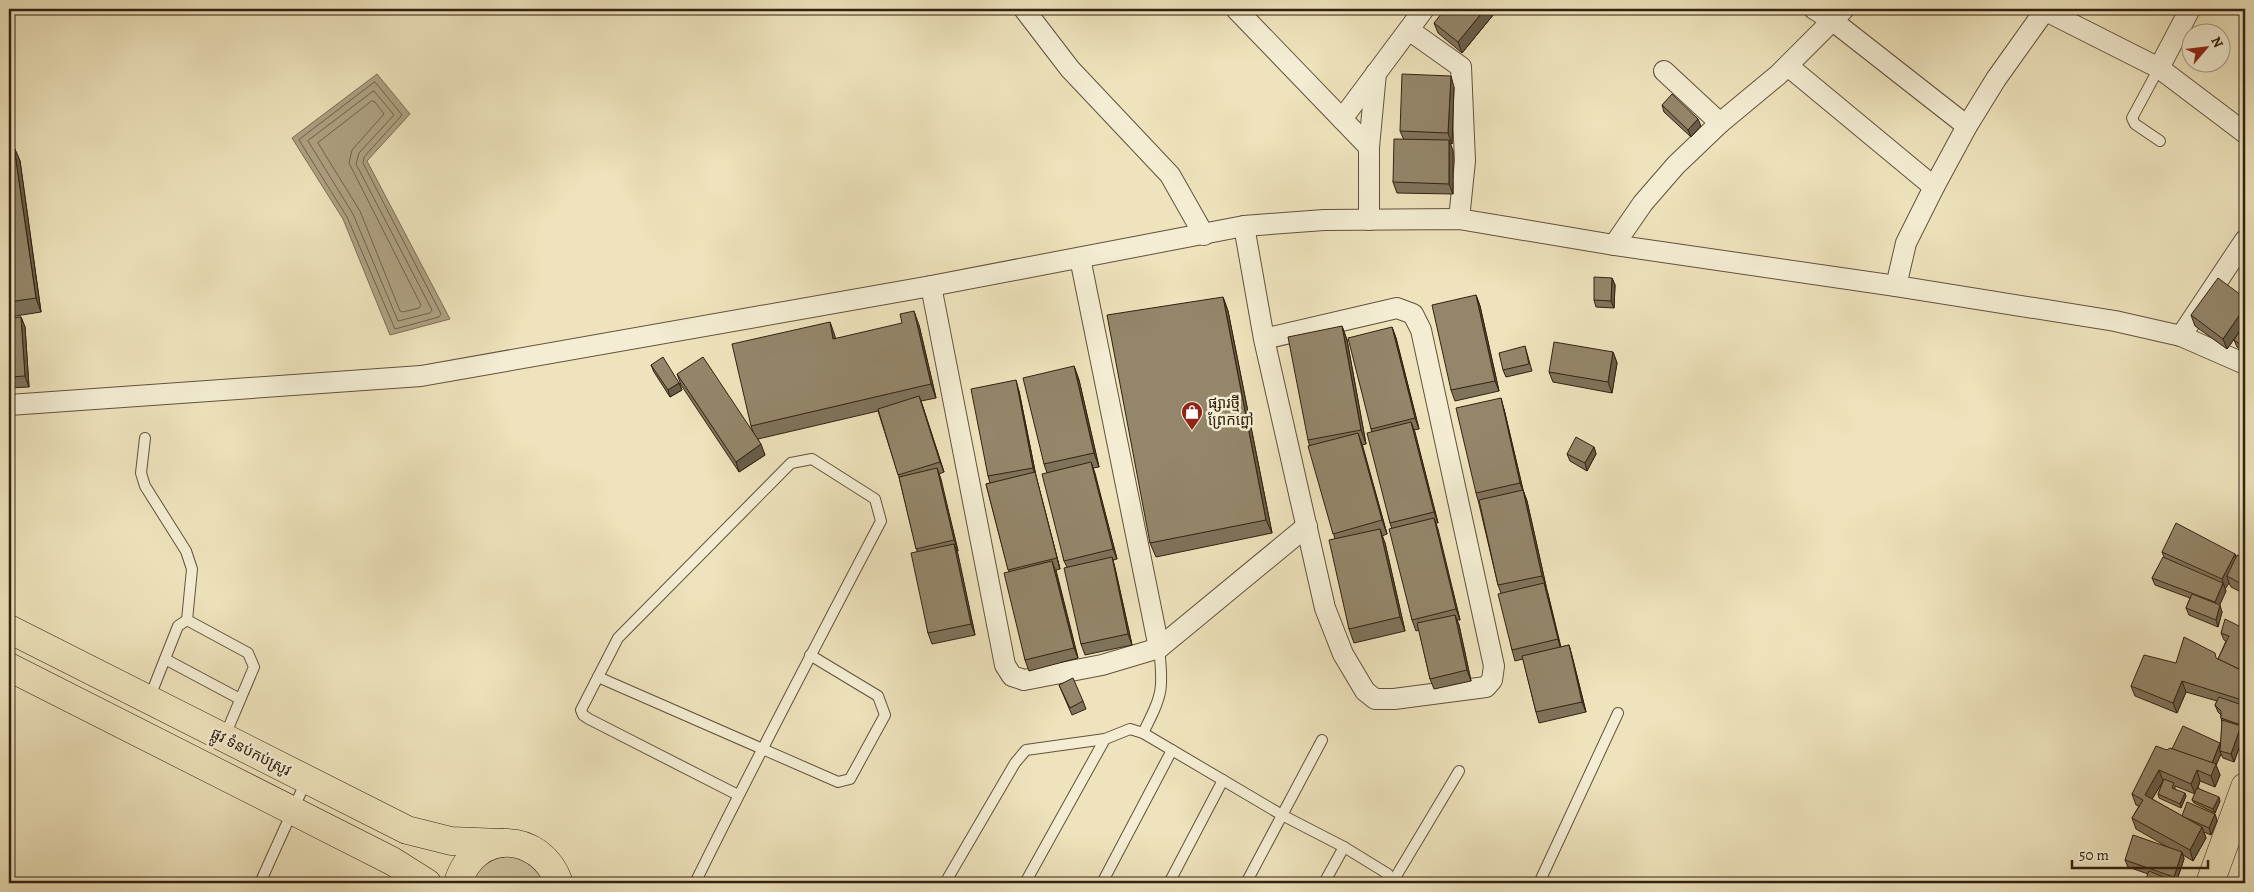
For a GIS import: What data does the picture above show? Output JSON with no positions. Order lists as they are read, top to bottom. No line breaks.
{"streets":{"main road":["ផ្លូវ ទំនប់កប់ស្រូវ"]},"places":{"shop":["ផ្សារថ្មី ព្រែកព្នៅ"]},"scale_bar":"50 m","north":"top right"}
